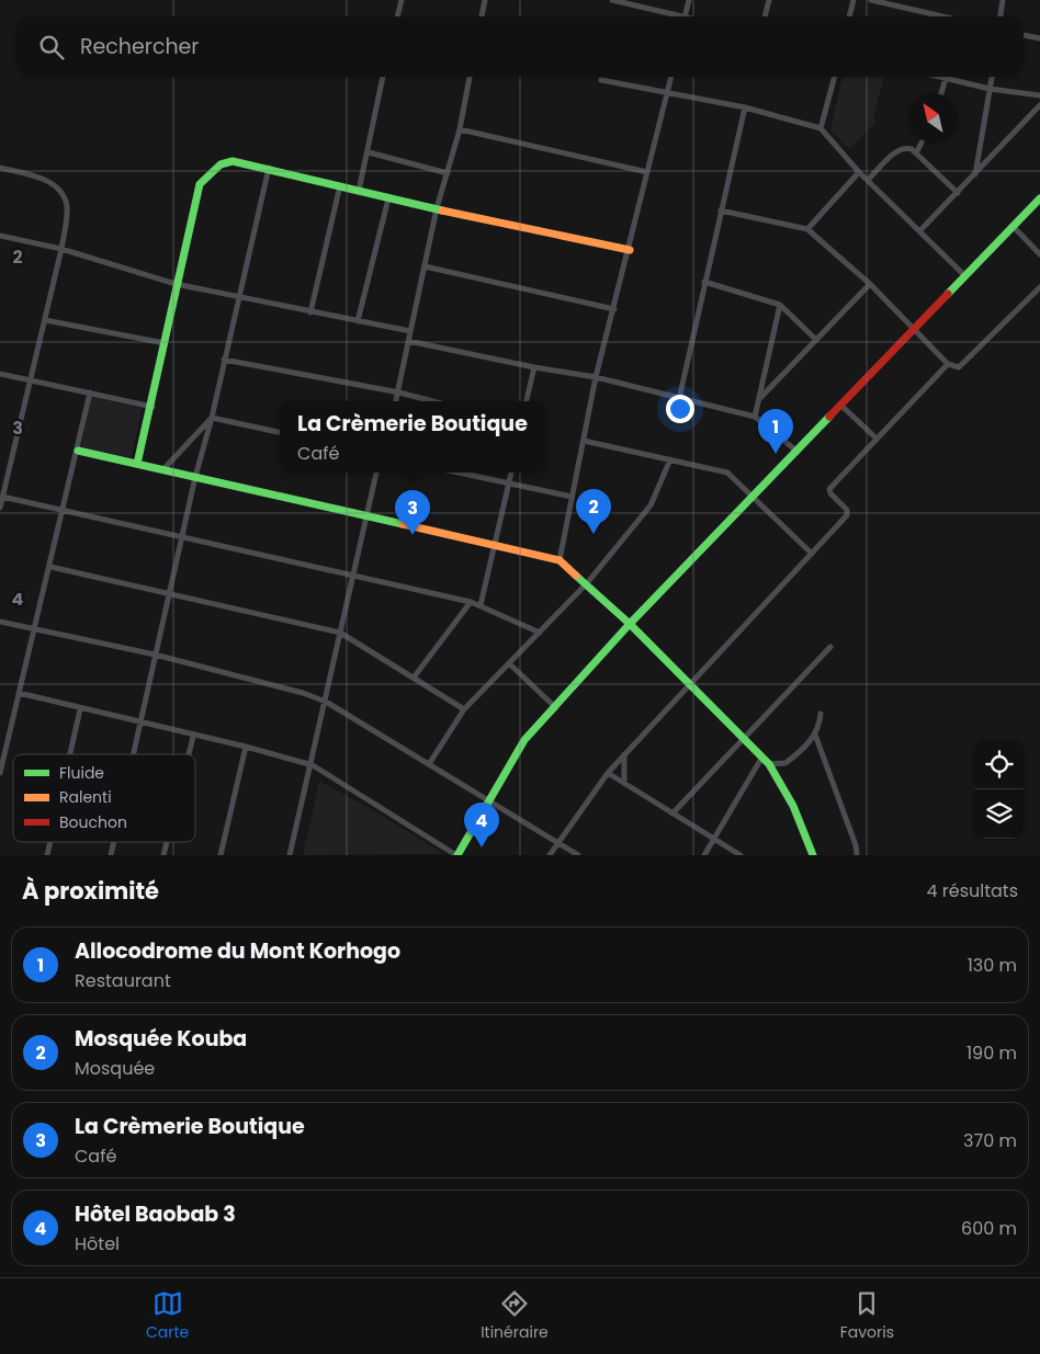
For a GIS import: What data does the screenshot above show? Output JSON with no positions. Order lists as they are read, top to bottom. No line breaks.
{"legend":["Fluide","Ralenti","Bouchon"],"north":"top left","page":{"search":"Rechercher","popup":["La Crèmerie Boutique","Café"],"pins":["1","2","3","4"],"heading":["À proximité","4 résultats"],"list":[{"mark":"1","name":"Allocodrome du Mont Korhogo","note":"Restaurant","value":"130 m"},{"mark":"2","name":"Mosquée Kouba","note":"Mosquée","value":"190 m"},{"mark":"3","name":"La Crèmerie Boutique","note":"Café","value":"370 m"},{"mark":"4","name":"Hôtel Baobab 3","note":"Hôtel","value":"600 m"}],"nav":["Carte","Itinéraire","Favoris"]},"grid":{"rows":["2","3","4"]}}
